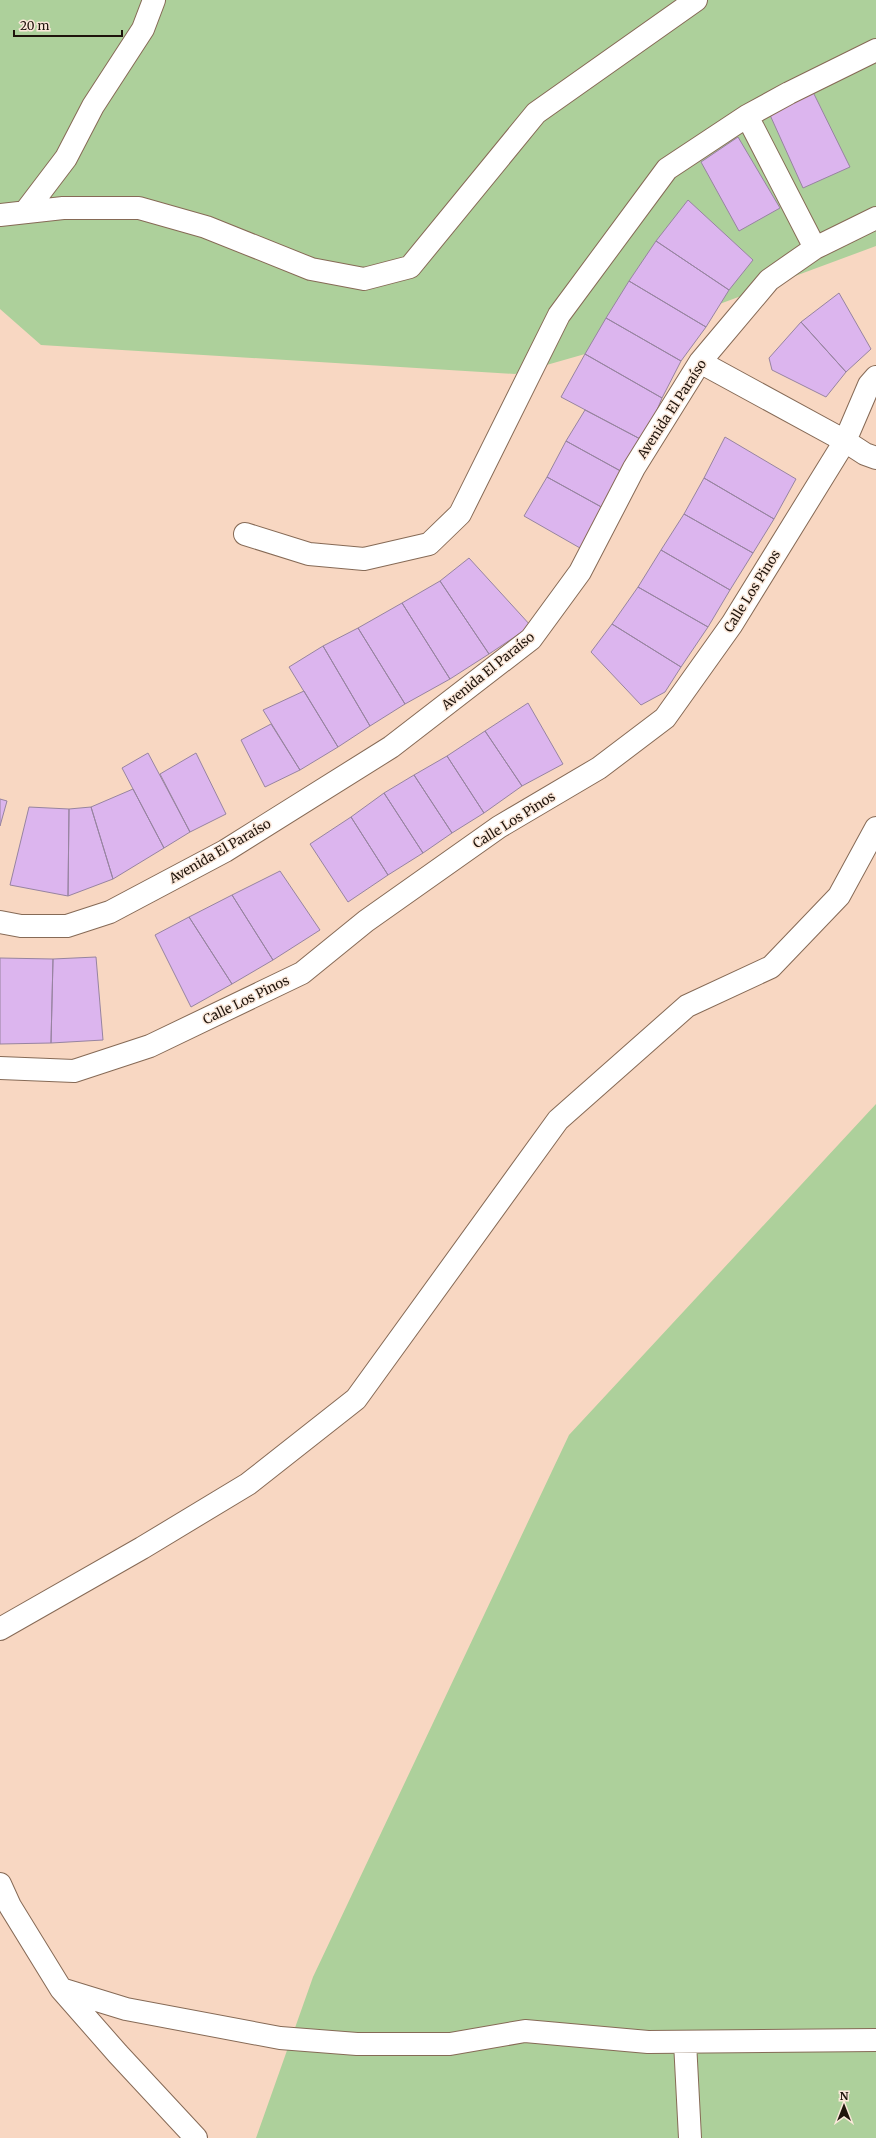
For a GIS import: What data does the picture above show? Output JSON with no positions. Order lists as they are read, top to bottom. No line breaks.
{"streets":{"street":["Avenida El Paraíso","Calle Los Pinos"]},"scale_bar":"20 m","north":"top"}
